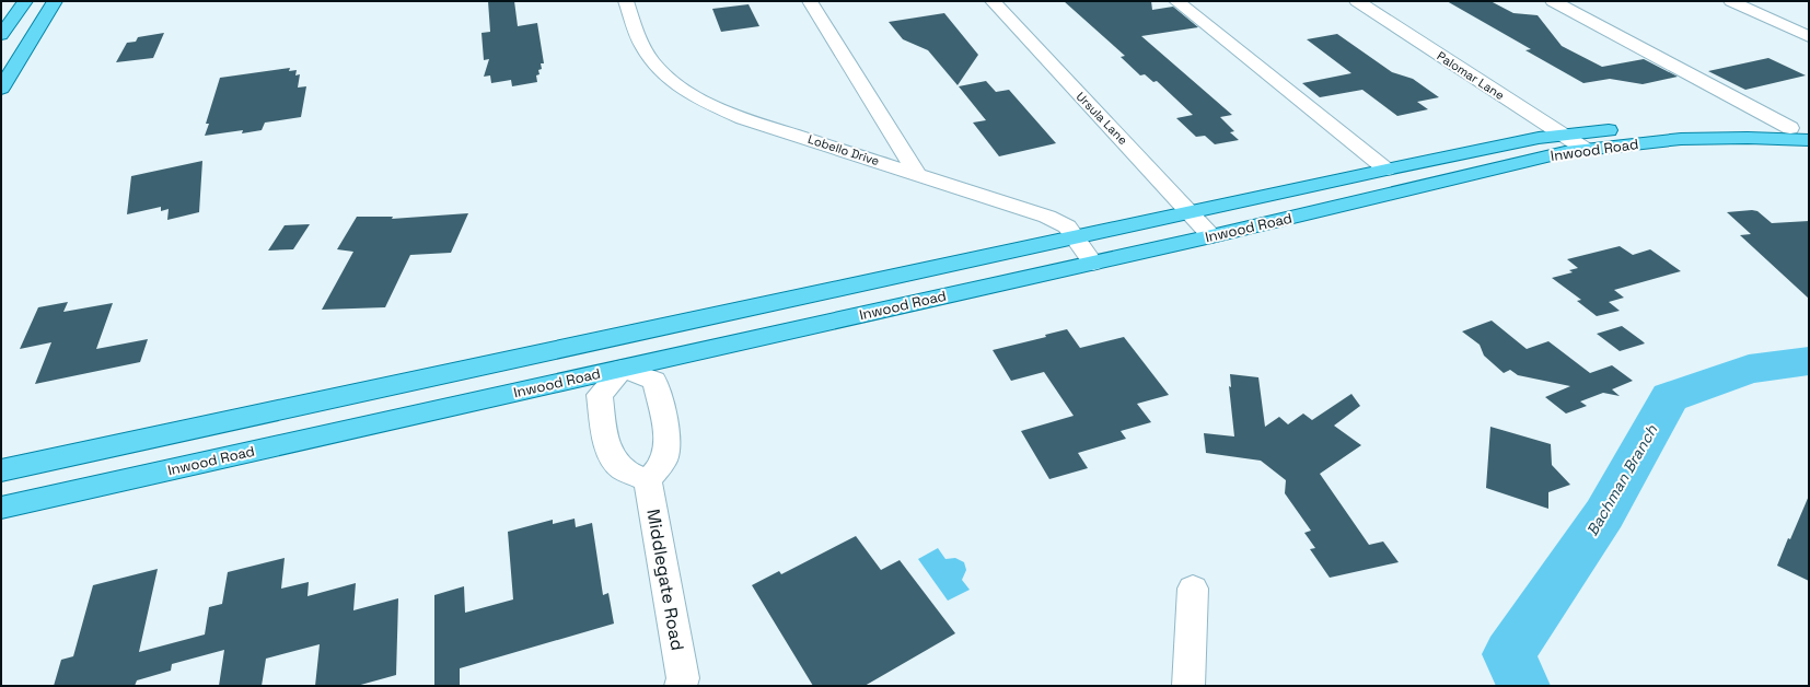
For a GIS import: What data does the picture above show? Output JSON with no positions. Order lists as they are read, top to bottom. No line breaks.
{"streets":{"main road":["Inwood Road"],"street":["Palomar Lane","Ursula Lane","Lobello Drive","Middlegate Road"]},"crossings":[["Palomar Lane","Inwood Road"],["Ursula Lane","Inwood Road"],["Lobello Drive","Inwood Road"]],"water":["Bachman Branch"]}
